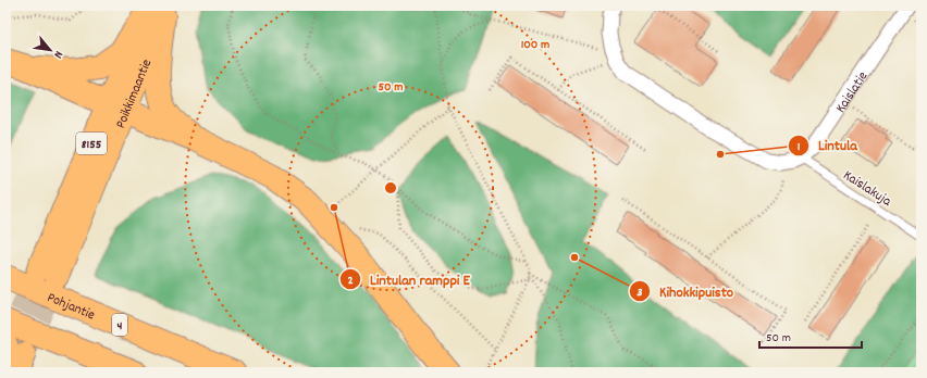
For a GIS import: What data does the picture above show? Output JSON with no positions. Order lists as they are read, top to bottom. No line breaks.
{"streets":{"highway":["Pohjantie","4"],"main road":["Poikkimaantie","8155"],"street":["Kaislatie"],"lane":["Kaislakuja"]},"crossings":[["Kaislatie","Kaislakuja"]],"places":["Lintula","Lintulan ramppi E","Kihokkipuisto"],"scale_bar":"50 m","north":"bottom right","rings":["100 m","50 m"]}
